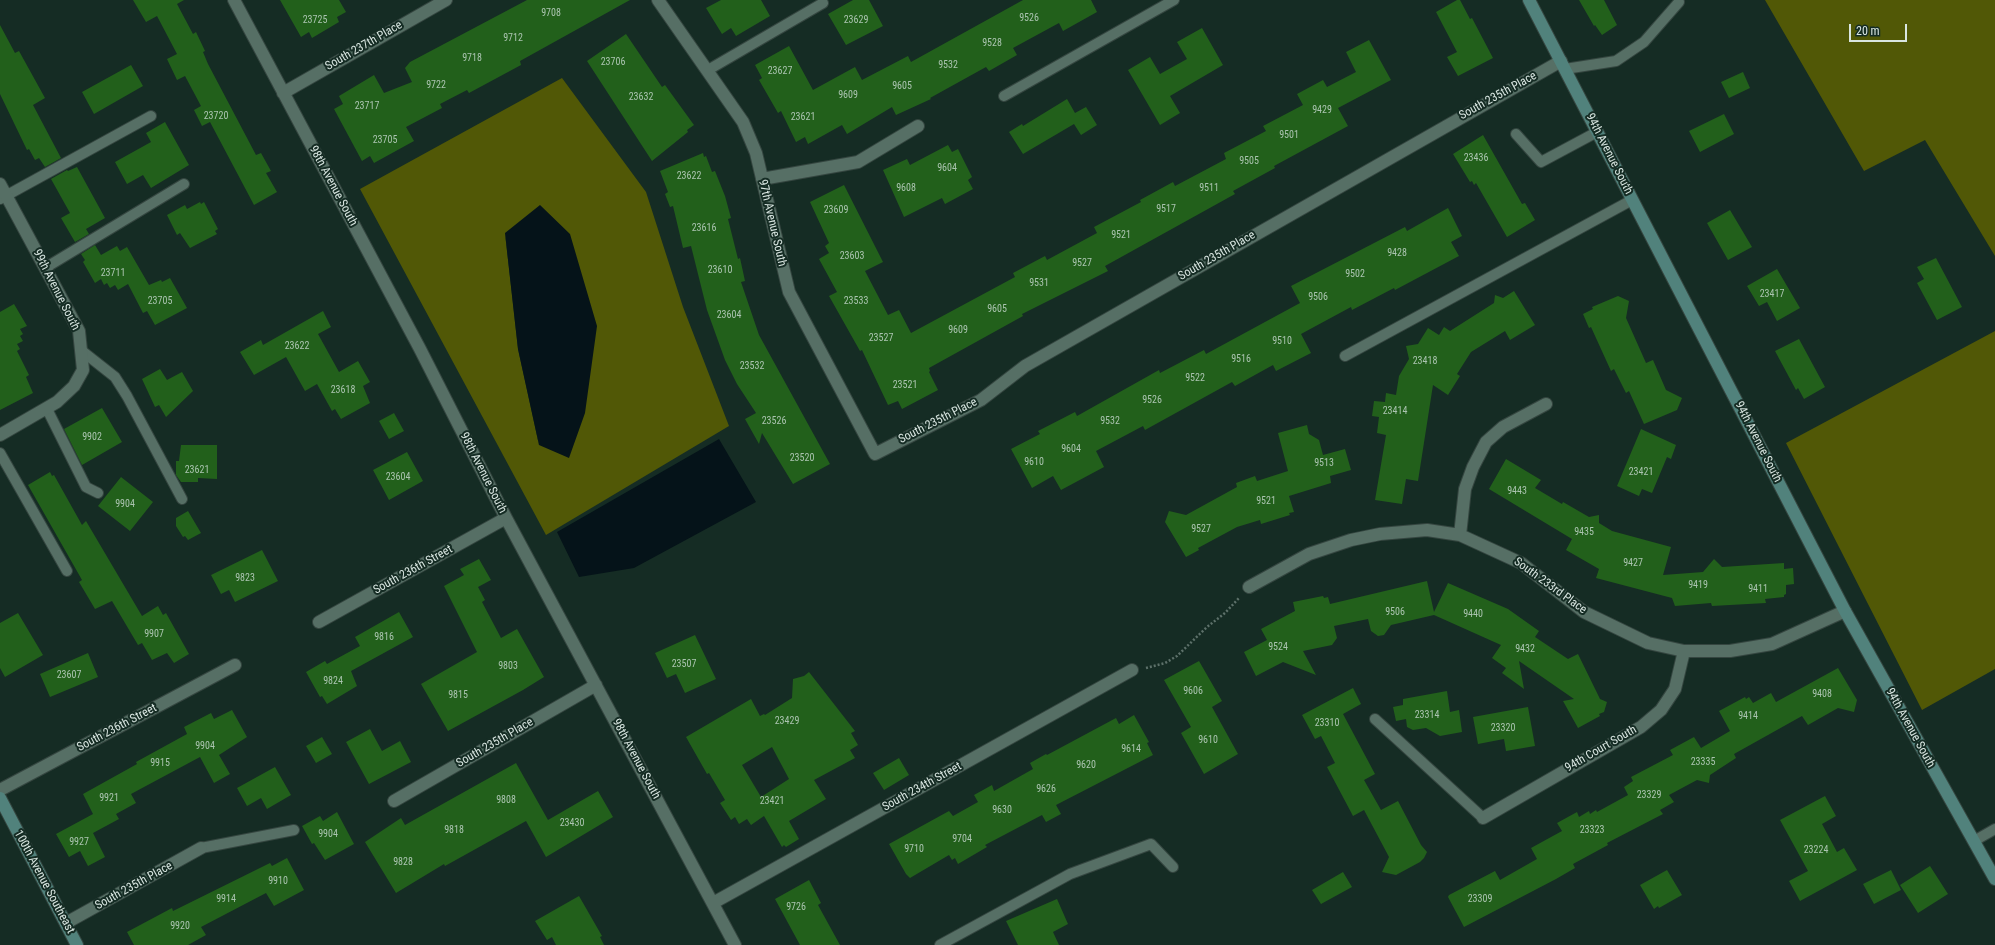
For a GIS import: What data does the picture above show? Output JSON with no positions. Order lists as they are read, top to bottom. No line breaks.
{"streets":{"street":["South 237th Place","South 235th Place","94th Avenue South","98th Avenue South","97th Avenue South","99th Avenue South","South 236th Street","South 233rd Place","94th Court South","South 234th Street","100th Avenue Southeast"]},"crossings":[["South 237th Place","98th Avenue South"],["South 235th Place","94th Avenue South"],["South 235th Place","98th Avenue South"],["South 235th Place","97th Avenue South"],["South 235th Place","100th Avenue Southeast"],["94th Avenue South","South 233rd Place"],["98th Avenue South","South 236th Street"],["98th Avenue South","South 234th Street"],["South 233rd Place","94th Court South"]],"house_numbers":["9708","9526","23725","23629","9712","9528","9718","23706","9532","23627","9722","9605","9609","23632","23717","9429","23720","23621","9501","23705","23436","9505","9604","23622","9608","9511","9517","23609","23616","9521","9428","23603","9527","23610","23711","9502","9531","23417","9506","23705","23533","9605","23604","9609","23527","9510","23622","9516","23418","23532","9522","23521","23618","9526","23414","23526","9532","9902","9604","23520","9610","9513","23621","23421","23604","9443","9521","9904","9527","9435","9427","9823","9419","9411","9506","9440","9907","9816","9524","9432","23507","9803","23607","9824","9606","9408","9815","23314","9414","23429","23310","23320","9610","9904","9614","23335","9915","9620","9626","23329","9921","9808","23421","9630","23430","9818","23323","9904","9704","9927","9710","23224","9828","9910","9914","23309","9726","9920"],"scale_bar":"20 m"}
